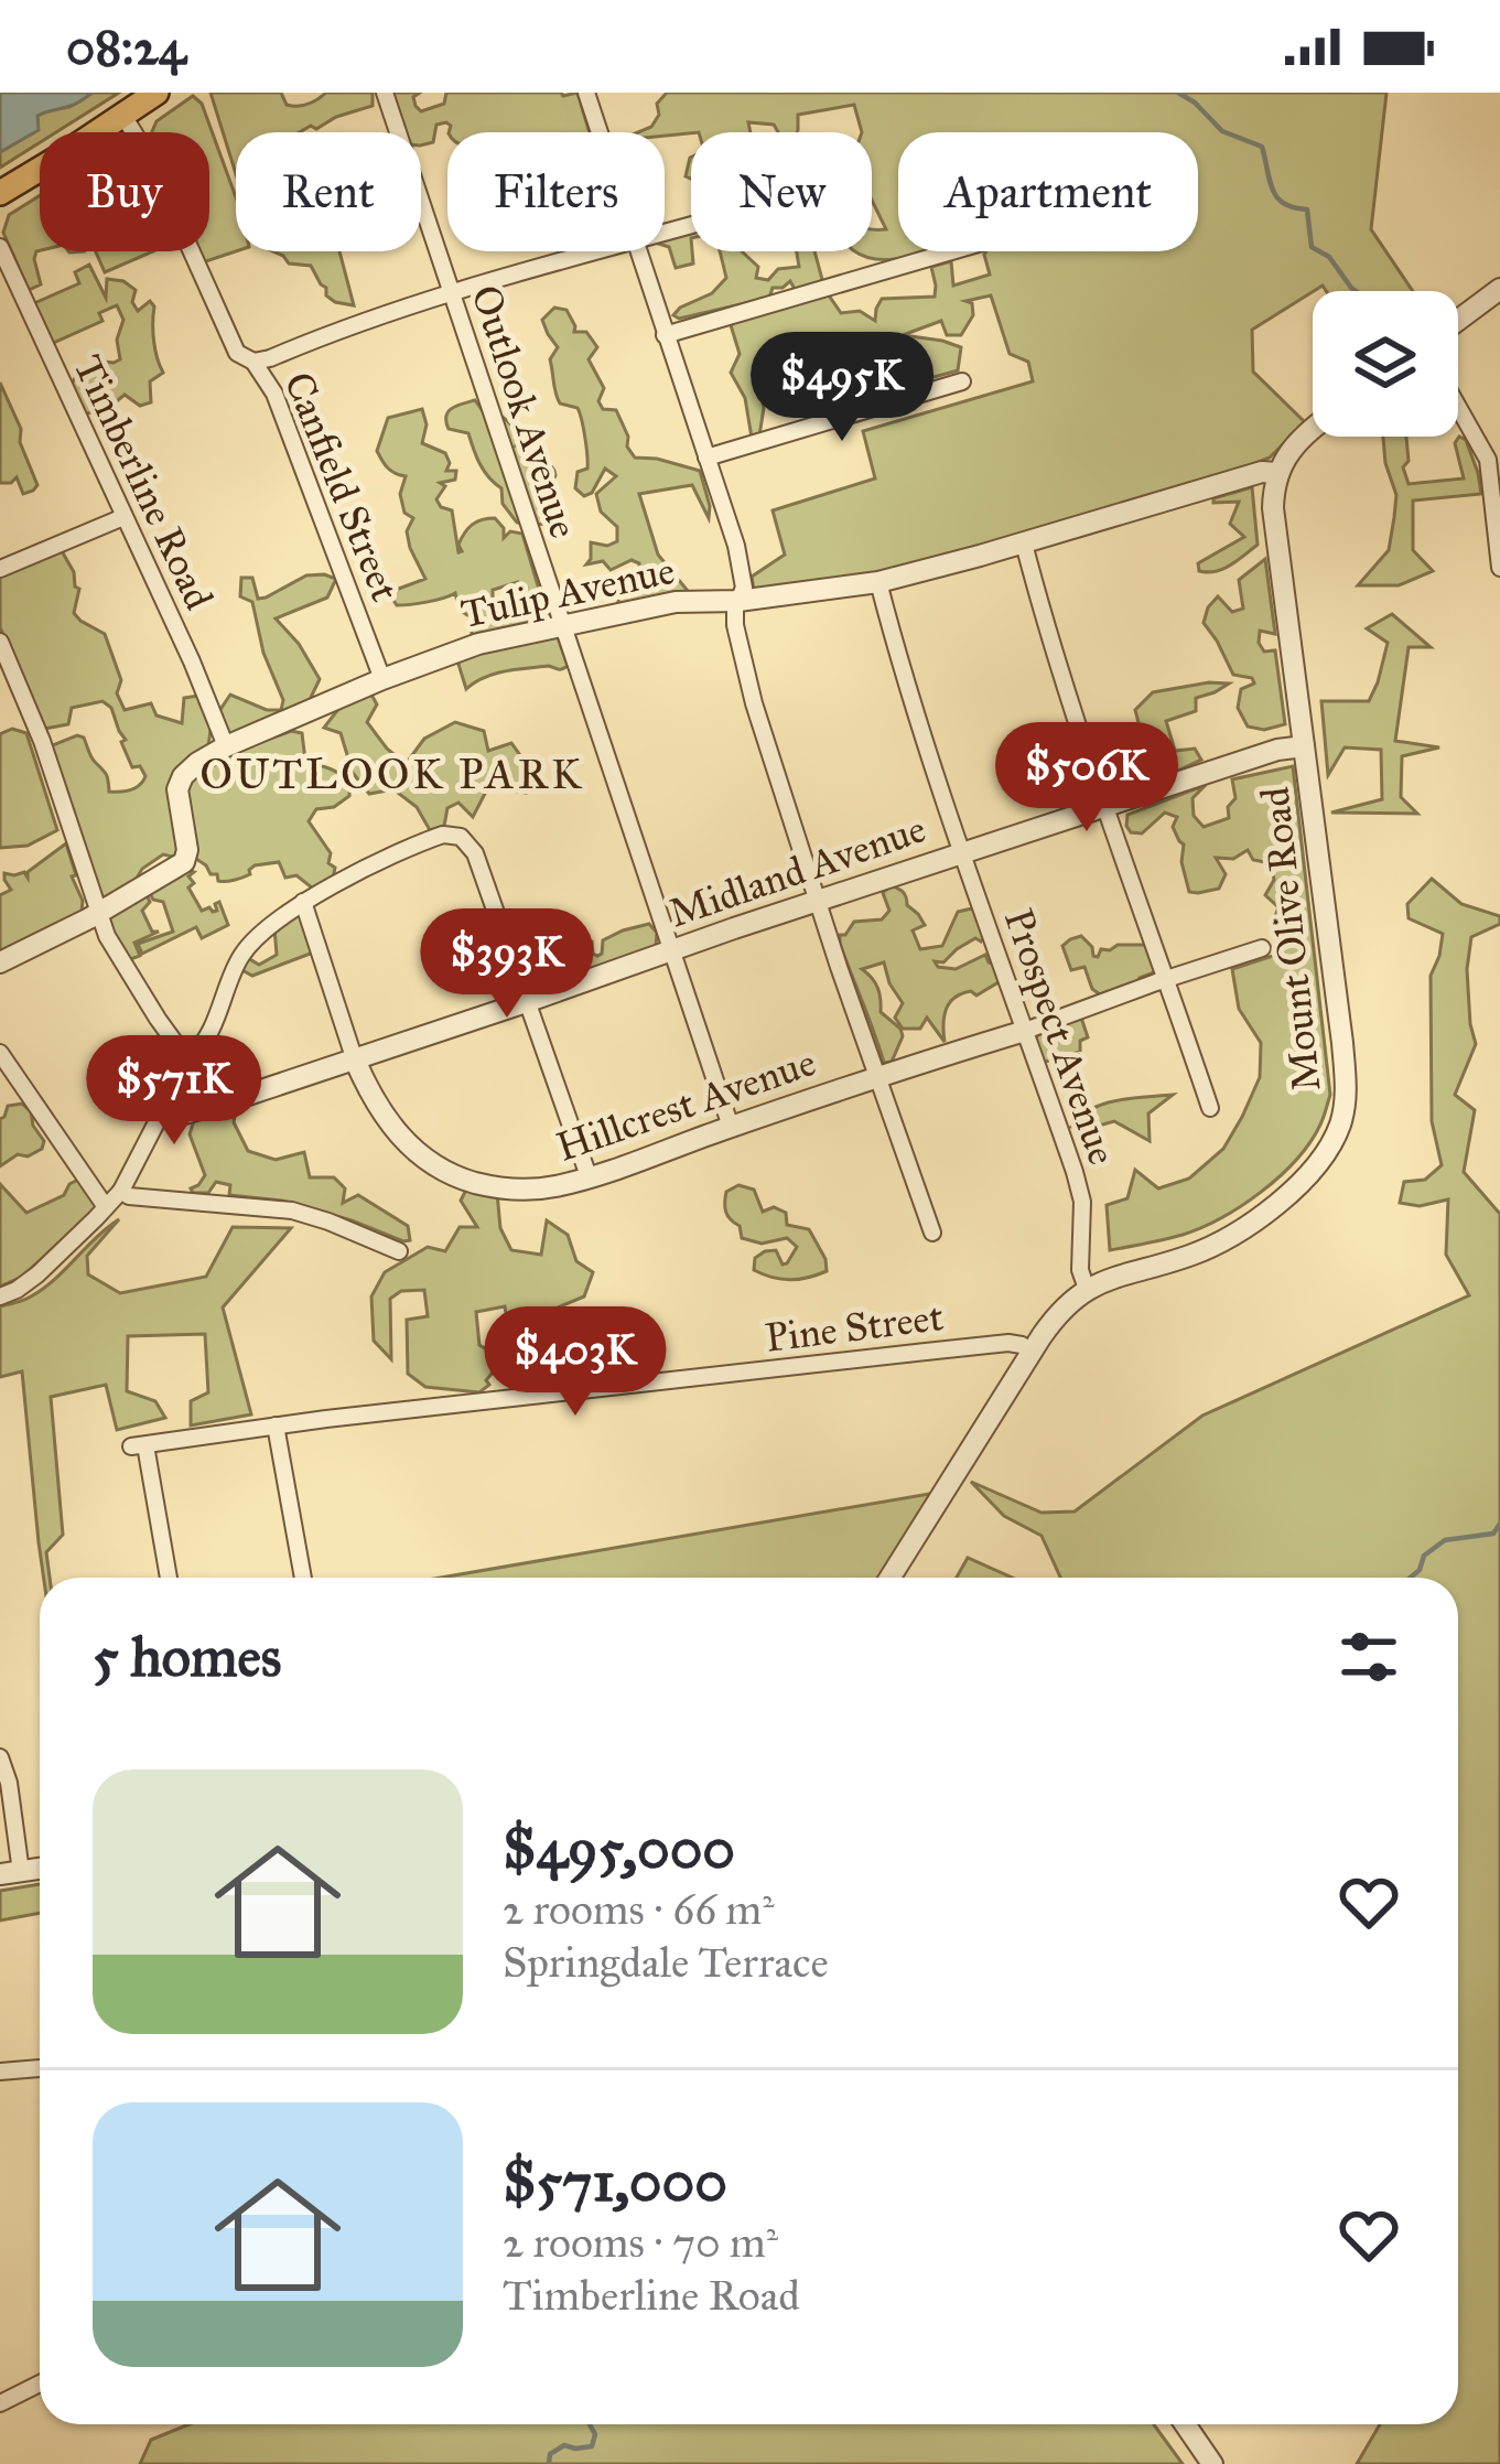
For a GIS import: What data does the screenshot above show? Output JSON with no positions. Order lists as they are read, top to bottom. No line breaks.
{"streets":{"street":["Outlook Avenue","Timberline Road","Canfield Street","Tulip Avenue","Midland Avenue","Mount Olive Road","Prospect Avenue","Hillcrest Avenue","Pine Street"]},"crossings":[["Outlook Avenue","Tulip Avenue"],["Outlook Avenue","Midland Avenue"],["Outlook Avenue","Hillcrest Avenue"],["Timberline Road","Tulip Avenue"],["Canfield Street","Tulip Avenue"],["Tulip Avenue","Mount Olive Road"],["Tulip Avenue","Prospect Avenue"],["Midland Avenue","Mount Olive Road"],["Midland Avenue","Prospect Avenue"],["Midland Avenue","Hillcrest Avenue"],["Mount Olive Road","Prospect Avenue"],["Mount Olive Road","Pine Street"],["Prospect Avenue","Hillcrest Avenue"]],"districts":["OUTLOOK PARK"],"page":{"status":"08:24","chip":["Buy","Rent","Filters","New","Apartment"],"price":["$495K","$506K","$393K","$571K","$403K"],"heading":"5 homes","list":[{"name":"$495,000","note":"2 rooms · 66 m² · Springdale Terrace"},{"name":"$571,000","note":"2 rooms · 70 m² · Timberline Road"}]}}
